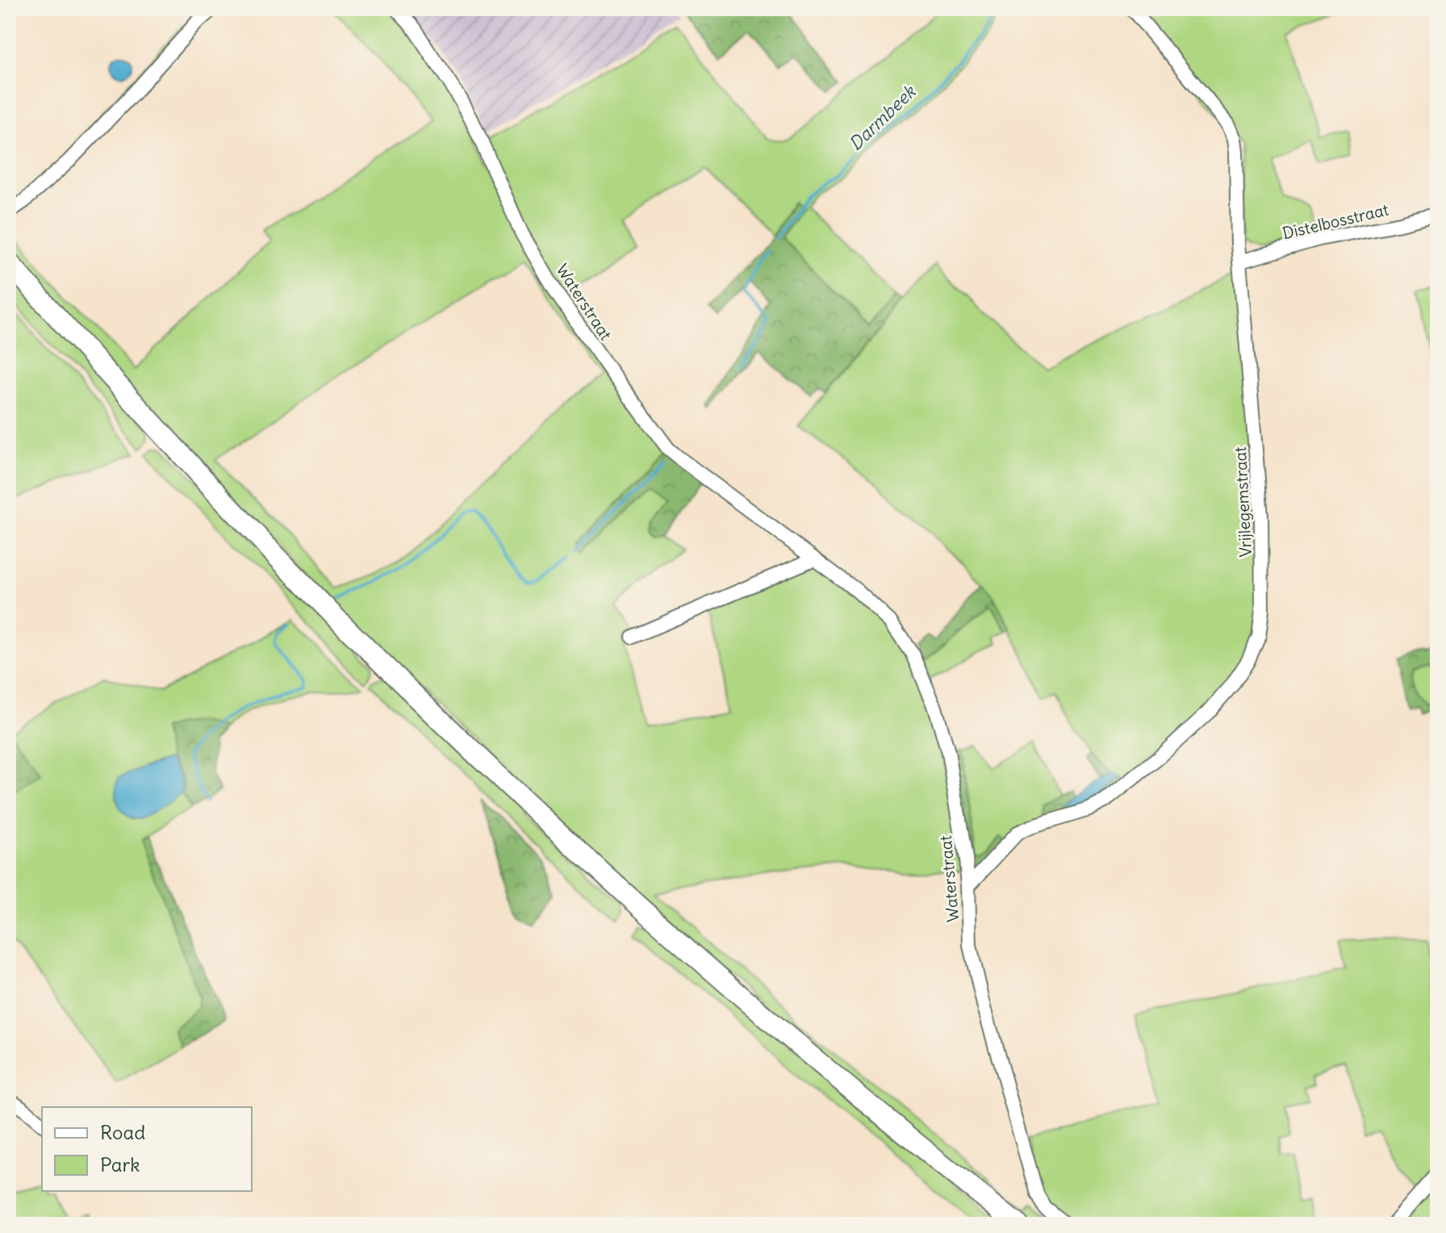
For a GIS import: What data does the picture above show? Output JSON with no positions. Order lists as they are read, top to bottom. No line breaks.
{"streets":{"street":["Distelbosstraat","Waterstraat","Vrijlegemstraat"]},"crossings":[["Distelbosstraat","Vrijlegemstraat"],["Waterstraat","Vrijlegemstraat"]],"water":["Darmbeek"],"legend":["Road","Park"]}
